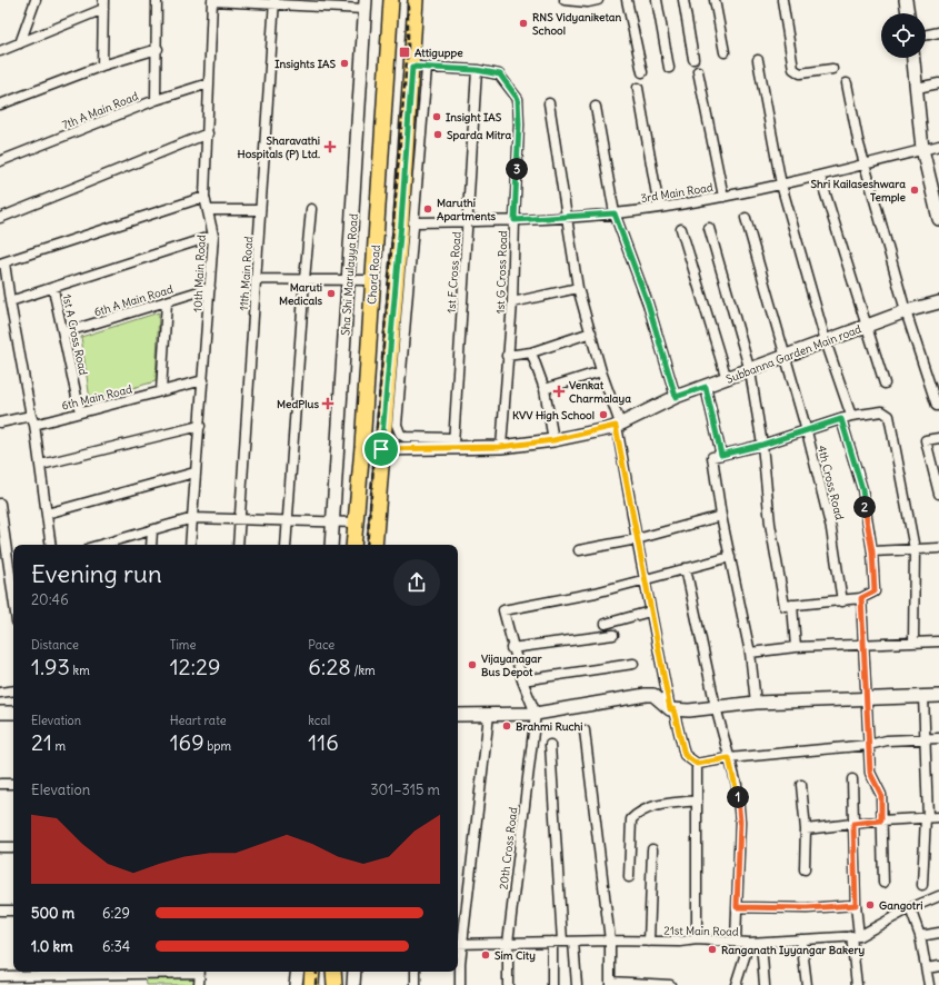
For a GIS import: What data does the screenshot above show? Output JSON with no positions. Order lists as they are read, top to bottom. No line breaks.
{"streets":{"main road":["Chord Road"],"street":["7th A Main Road","3rd Main Road","1st F Cross Road","1st G Cross Road","10th Main Road","11th Main Road","Sha Shi Marulayya Road","6th A Main Road","1st A Cross Road","Subbanna Garden Main road","6th Main Road","4th Cross Road","20th Cross Road","21st Main Road"]},"crossings":[["7th A Main Road","10th Main Road"],["3rd Main Road","1st F Cross Road"],["3rd Main Road","1st G Cross Road"],["1st F Cross Road","1st G Cross Road"],["1st F Cross Road","Subbanna Garden Main road"],["1st G Cross Road","Chord Road"],["1st G Cross Road","Subbanna Garden Main road"],["10th Main Road","6th A Main Road"],["10th Main Road","6th Main Road"],["Chord Road","Subbanna Garden Main road"],["6th A Main Road","1st A Cross Road"],["1st A Cross Road","6th Main Road"],["Subbanna Garden Main road","4th Cross Road"],["20th Cross Road","21st Main Road"]],"places":{"other":["RNS Vidyaniketan School","Insights IAS","Insight IAS","Sparda Mitra","Shri Kailaseshwara Temple","Maruthi Apartments","Maruti Medicals","KVV High School","Vijayanagar Bus Depot","Brahmi Ruchi","Gangotri","Ranganath Iyyangar Bakery","Sim City"],"transit":["Attiguppe"],"health":["Sharavathi Hospitals (P) Ltd.","Venkat Charmalaya","MedPlus"]},"page":{"pins":["3","2","1"],"heading":["Evening run","20:46"],"stats":[["Distance","1.93 km"],["Time","12:29"],["Pace","6:28 /km"],["Elevation","21 m"],["Heart rate","169 bpm"],["kcal","116"]],"chart":["Elevation","301–315 m"],"list":[{"name":"500 m","note":"6:29"},{"name":"1.0 km","note":"6:34"}]}}
